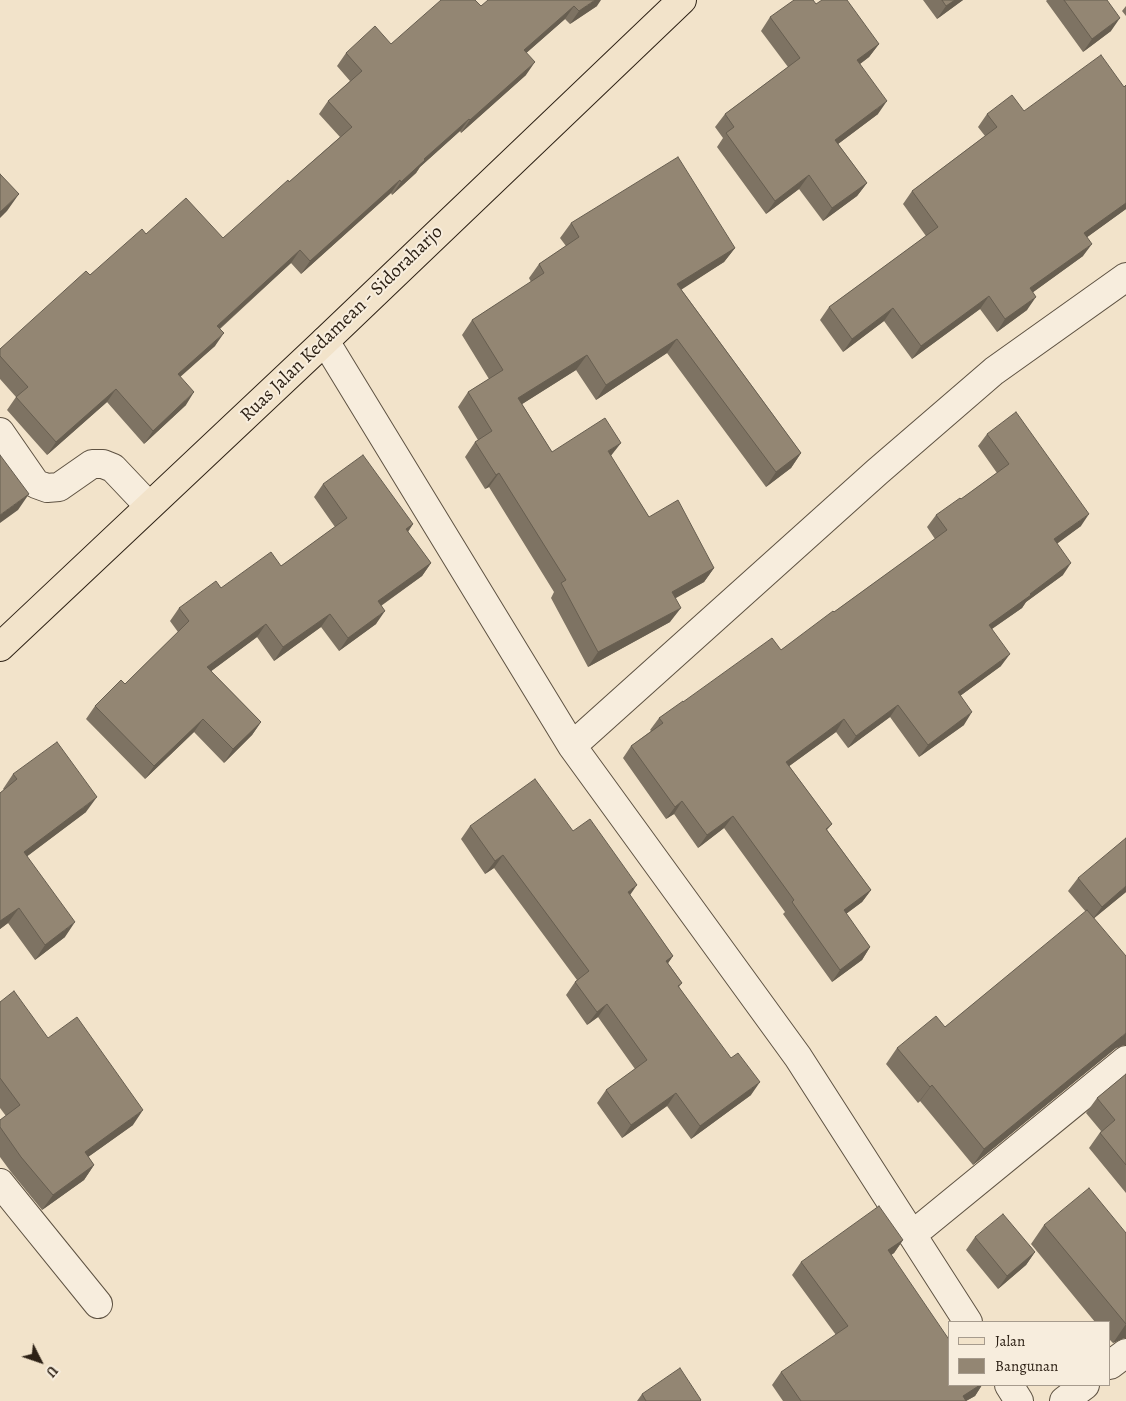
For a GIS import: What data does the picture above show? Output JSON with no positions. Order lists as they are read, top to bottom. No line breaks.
{"streets":{"main road":["Ruas Jalan Kedamean - Sidoraharjo"]},"legend":["Jalan","Bangunan"],"north":"bottom right"}
